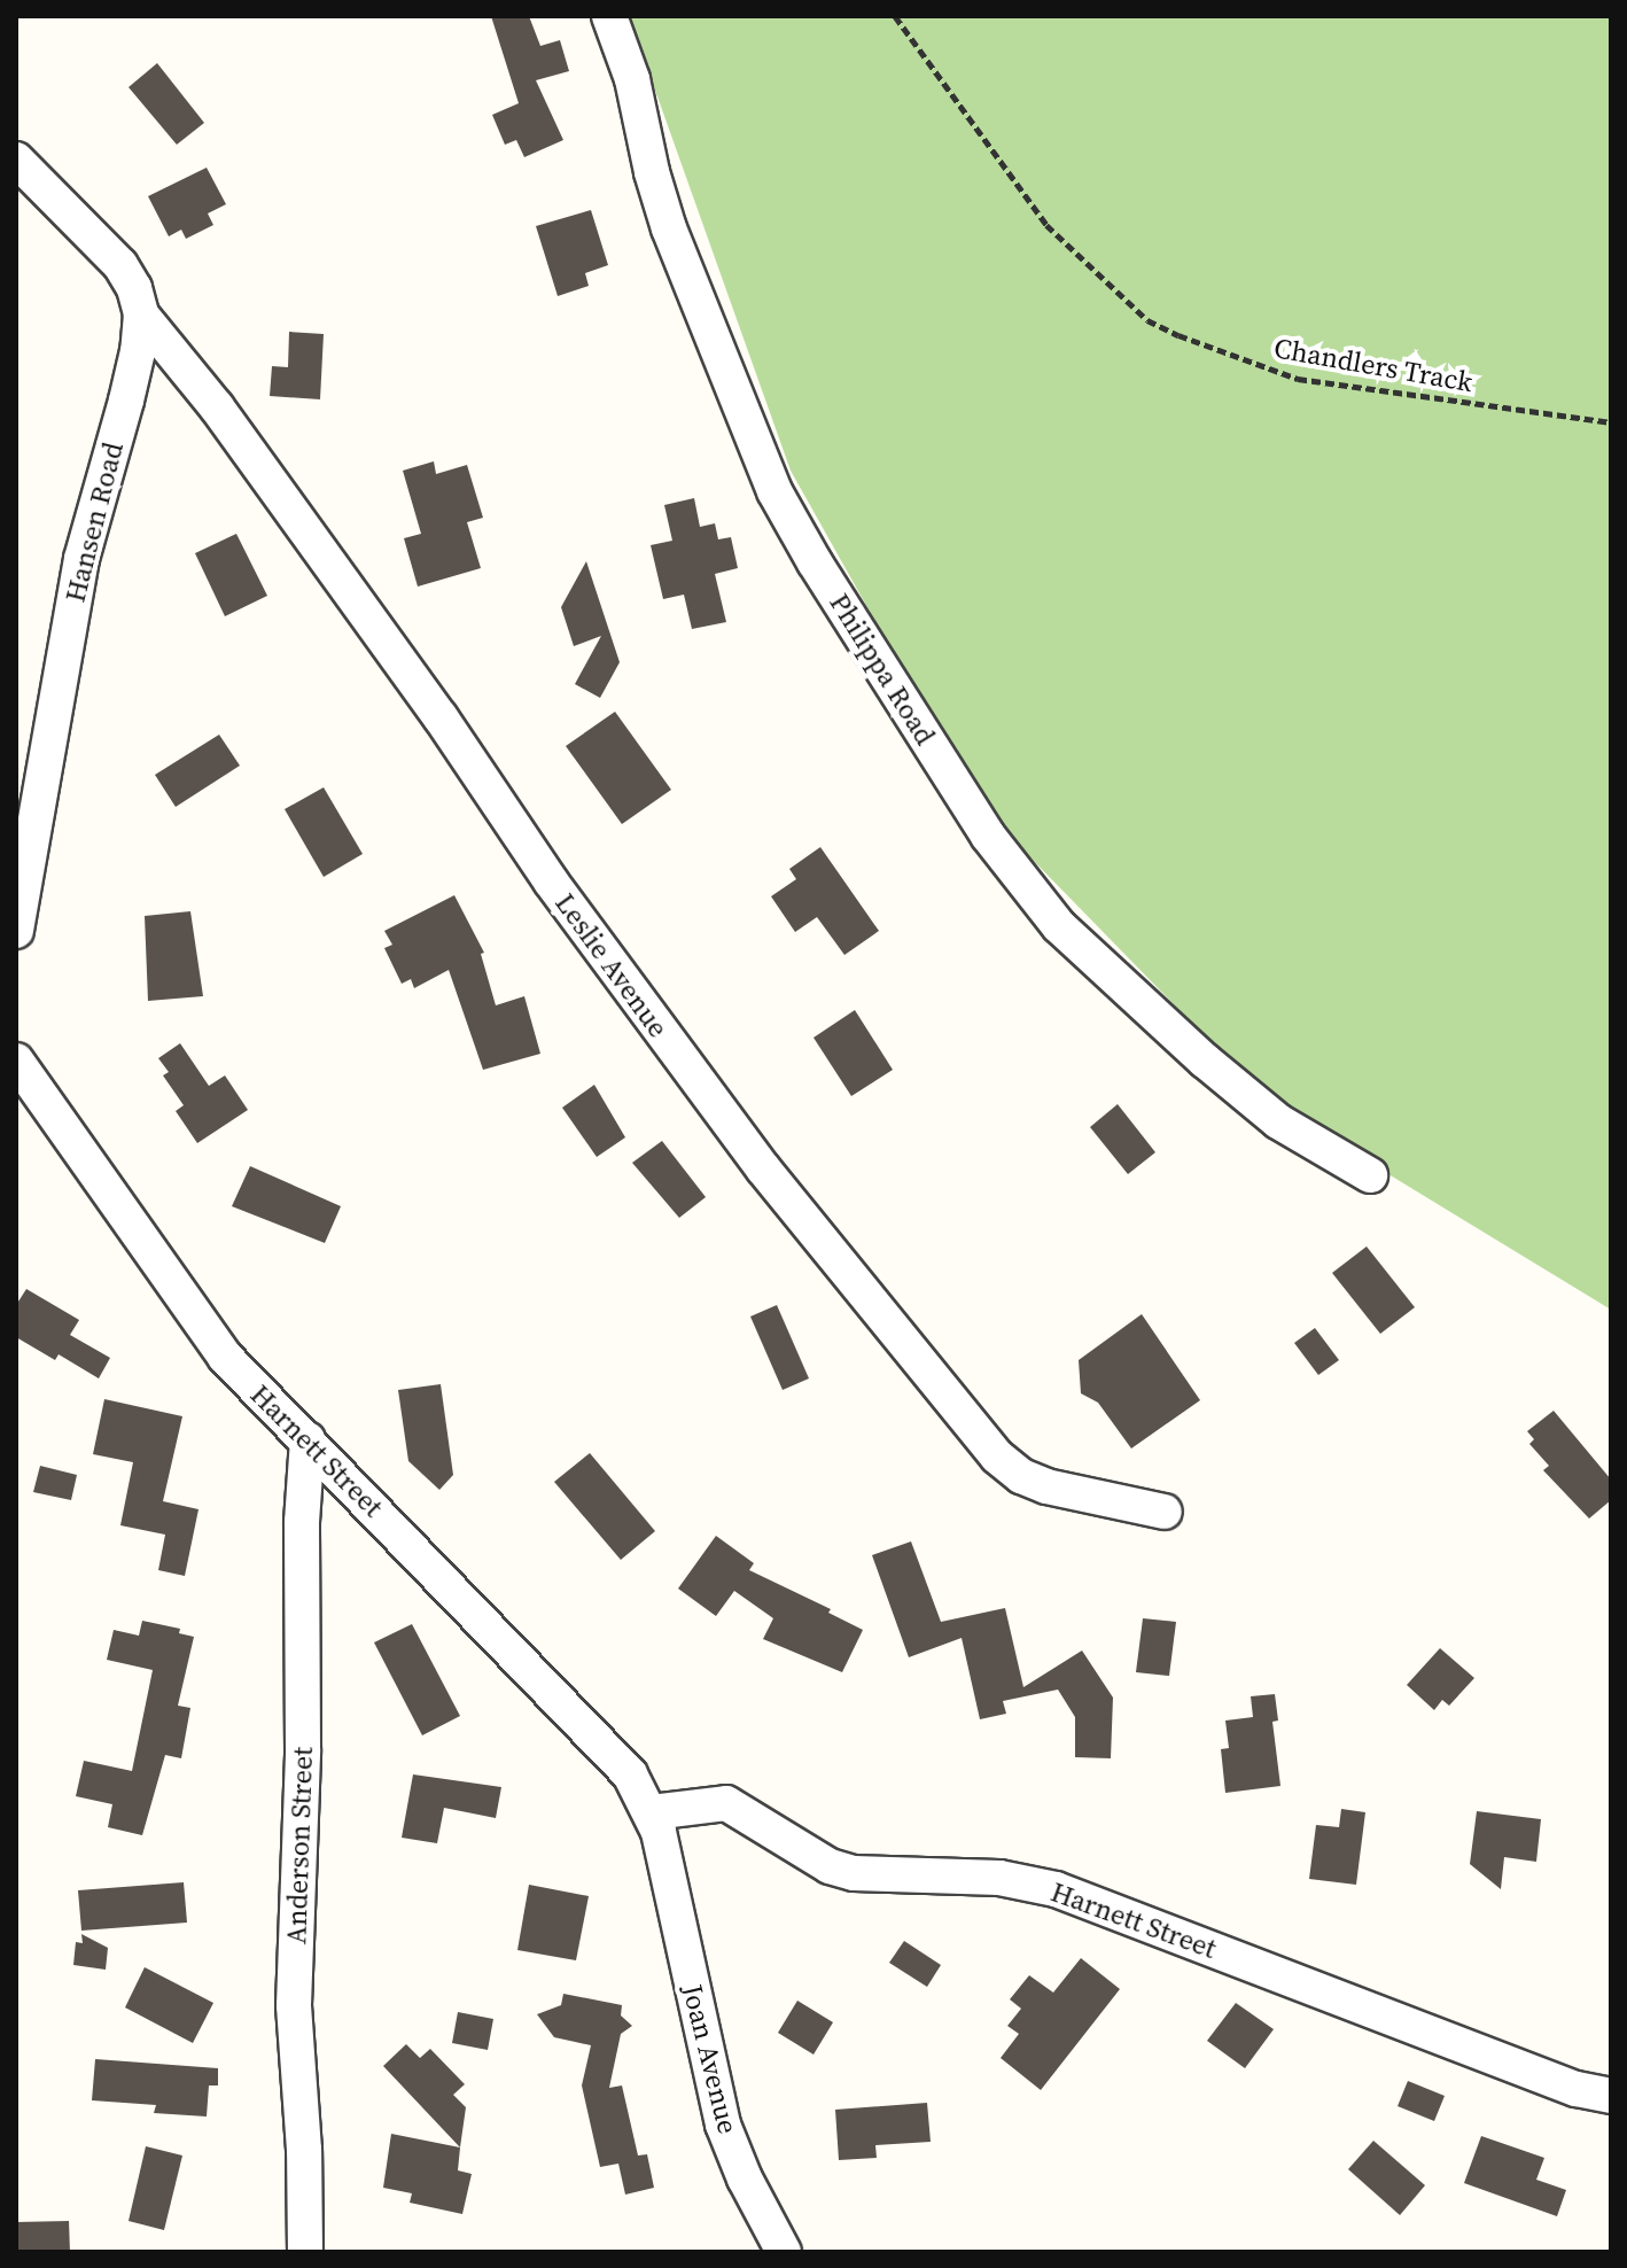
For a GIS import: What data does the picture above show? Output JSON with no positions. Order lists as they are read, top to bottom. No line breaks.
{"streets":{"street":["Hansen Road","Philippa Road","Leslie Avenue","Harnett Street","Anderson Street","Joan Avenue"],"path":["Chandlers Track"]},"crossings":[["Hansen Road","Leslie Avenue"],["Harnett Street","Anderson Street"],["Harnett Street","Joan Avenue"]]}
